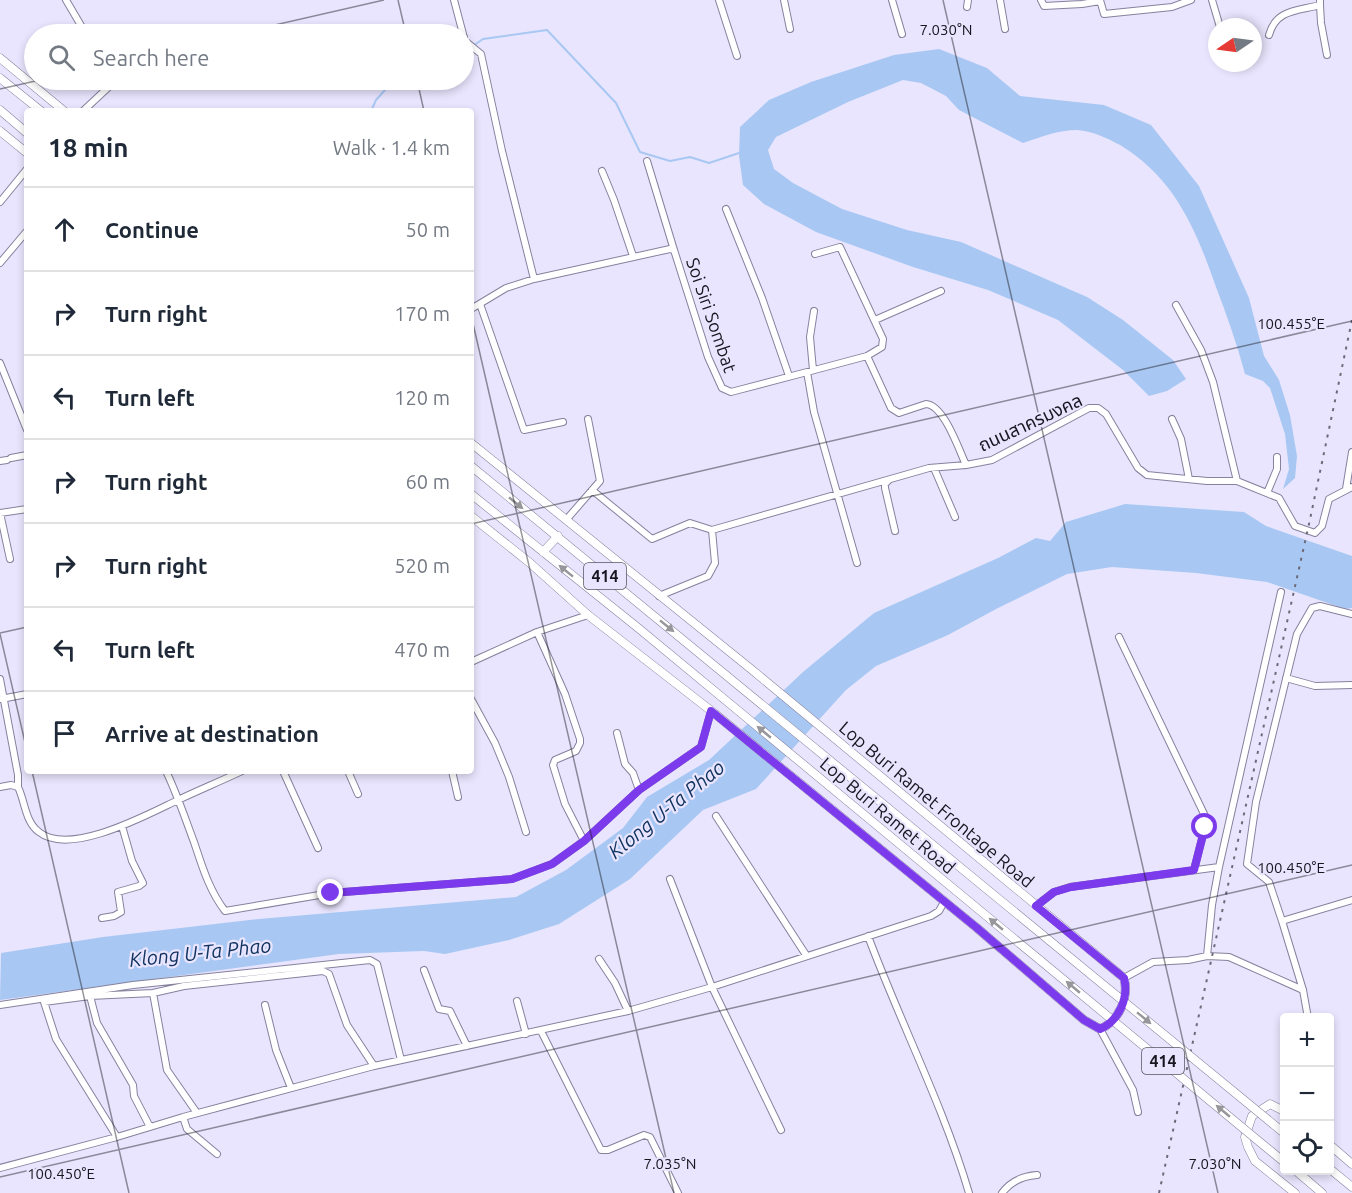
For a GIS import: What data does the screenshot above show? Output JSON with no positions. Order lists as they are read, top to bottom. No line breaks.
{"streets":{"main road":["414","Lop Buri Ramet Frontage Road","Lop Buri Ramet Road"],"street":["Soi Siri Sombat","ถนนสาครมงคล"]},"water":["Klong U-Ta Phao"],"north":"left","page":{"search":"Search here","heading":["18 min","Walk · 1.4 km"],"list":[["Continue","50 m"],["Turn right","170 m"],["Turn left","120 m"],["Turn right","60 m"],["Turn right","520 m"],["Turn left","470 m"],"Arrive at destination"],"map_buttons":["+","−"]},"coordinates":["7.030°N","100.455°E","100.450°E","7.035°N"]}
